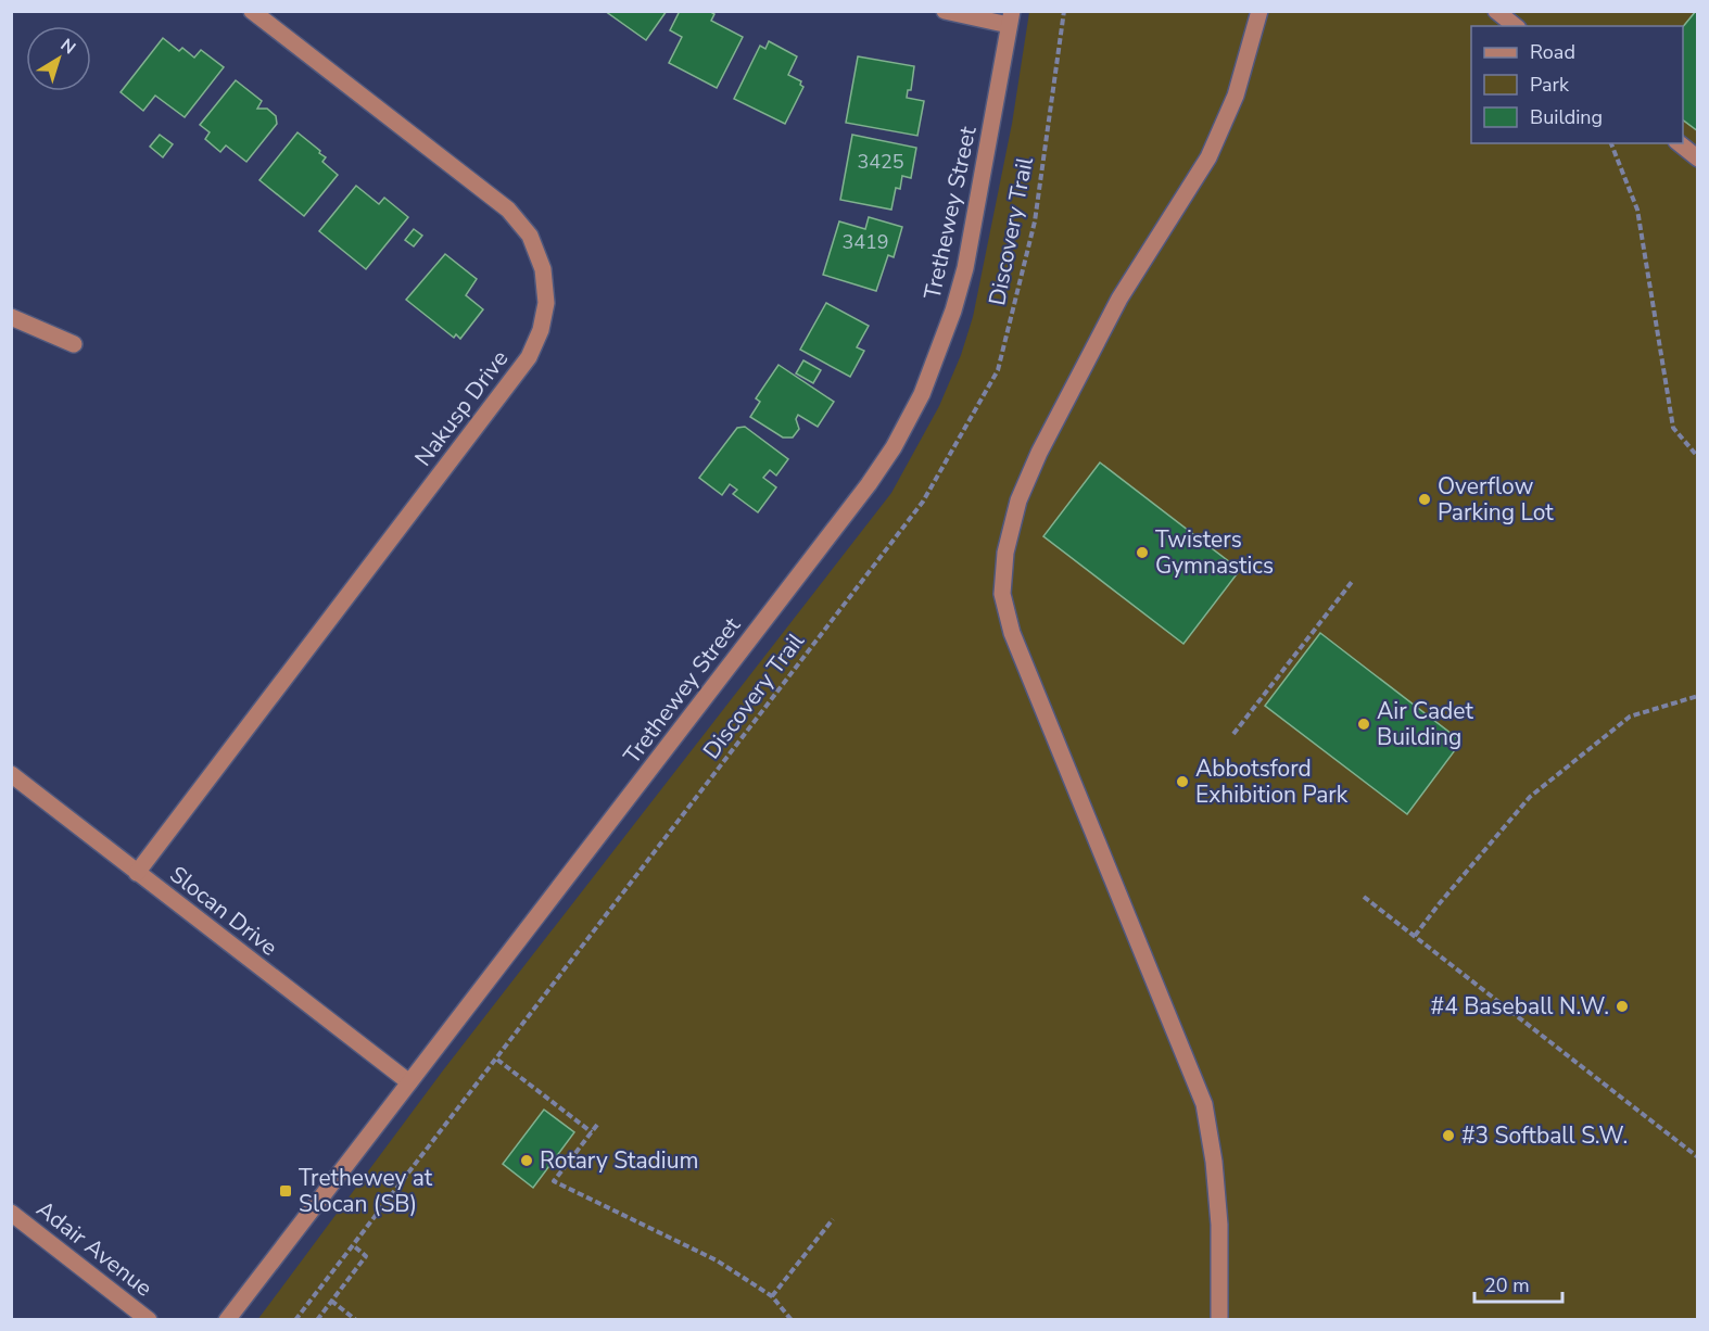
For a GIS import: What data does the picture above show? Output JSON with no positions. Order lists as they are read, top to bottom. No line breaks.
{"streets":{"street":["Trethewey Street","Nakusp Drive","Slocan Drive","Adair Avenue"],"path":["Discovery Trail"]},"crossings":[["Trethewey Street","Slocan Drive"],["Nakusp Drive","Slocan Drive"]],"places":{"other":["Overflow Parking Lot","Twisters Gymnastics","Air Cadet Building","Abbotsford Exhibition Park","#4 Baseball N.W.","#3 Softball S.W.","Rotary Stadium"],"transit":["Trethewey at Slocan (SB)"]},"house_numbers":["3425","3419"],"legend":["Road","Park","Building"],"scale_bar":"20 m","north":"top right"}
